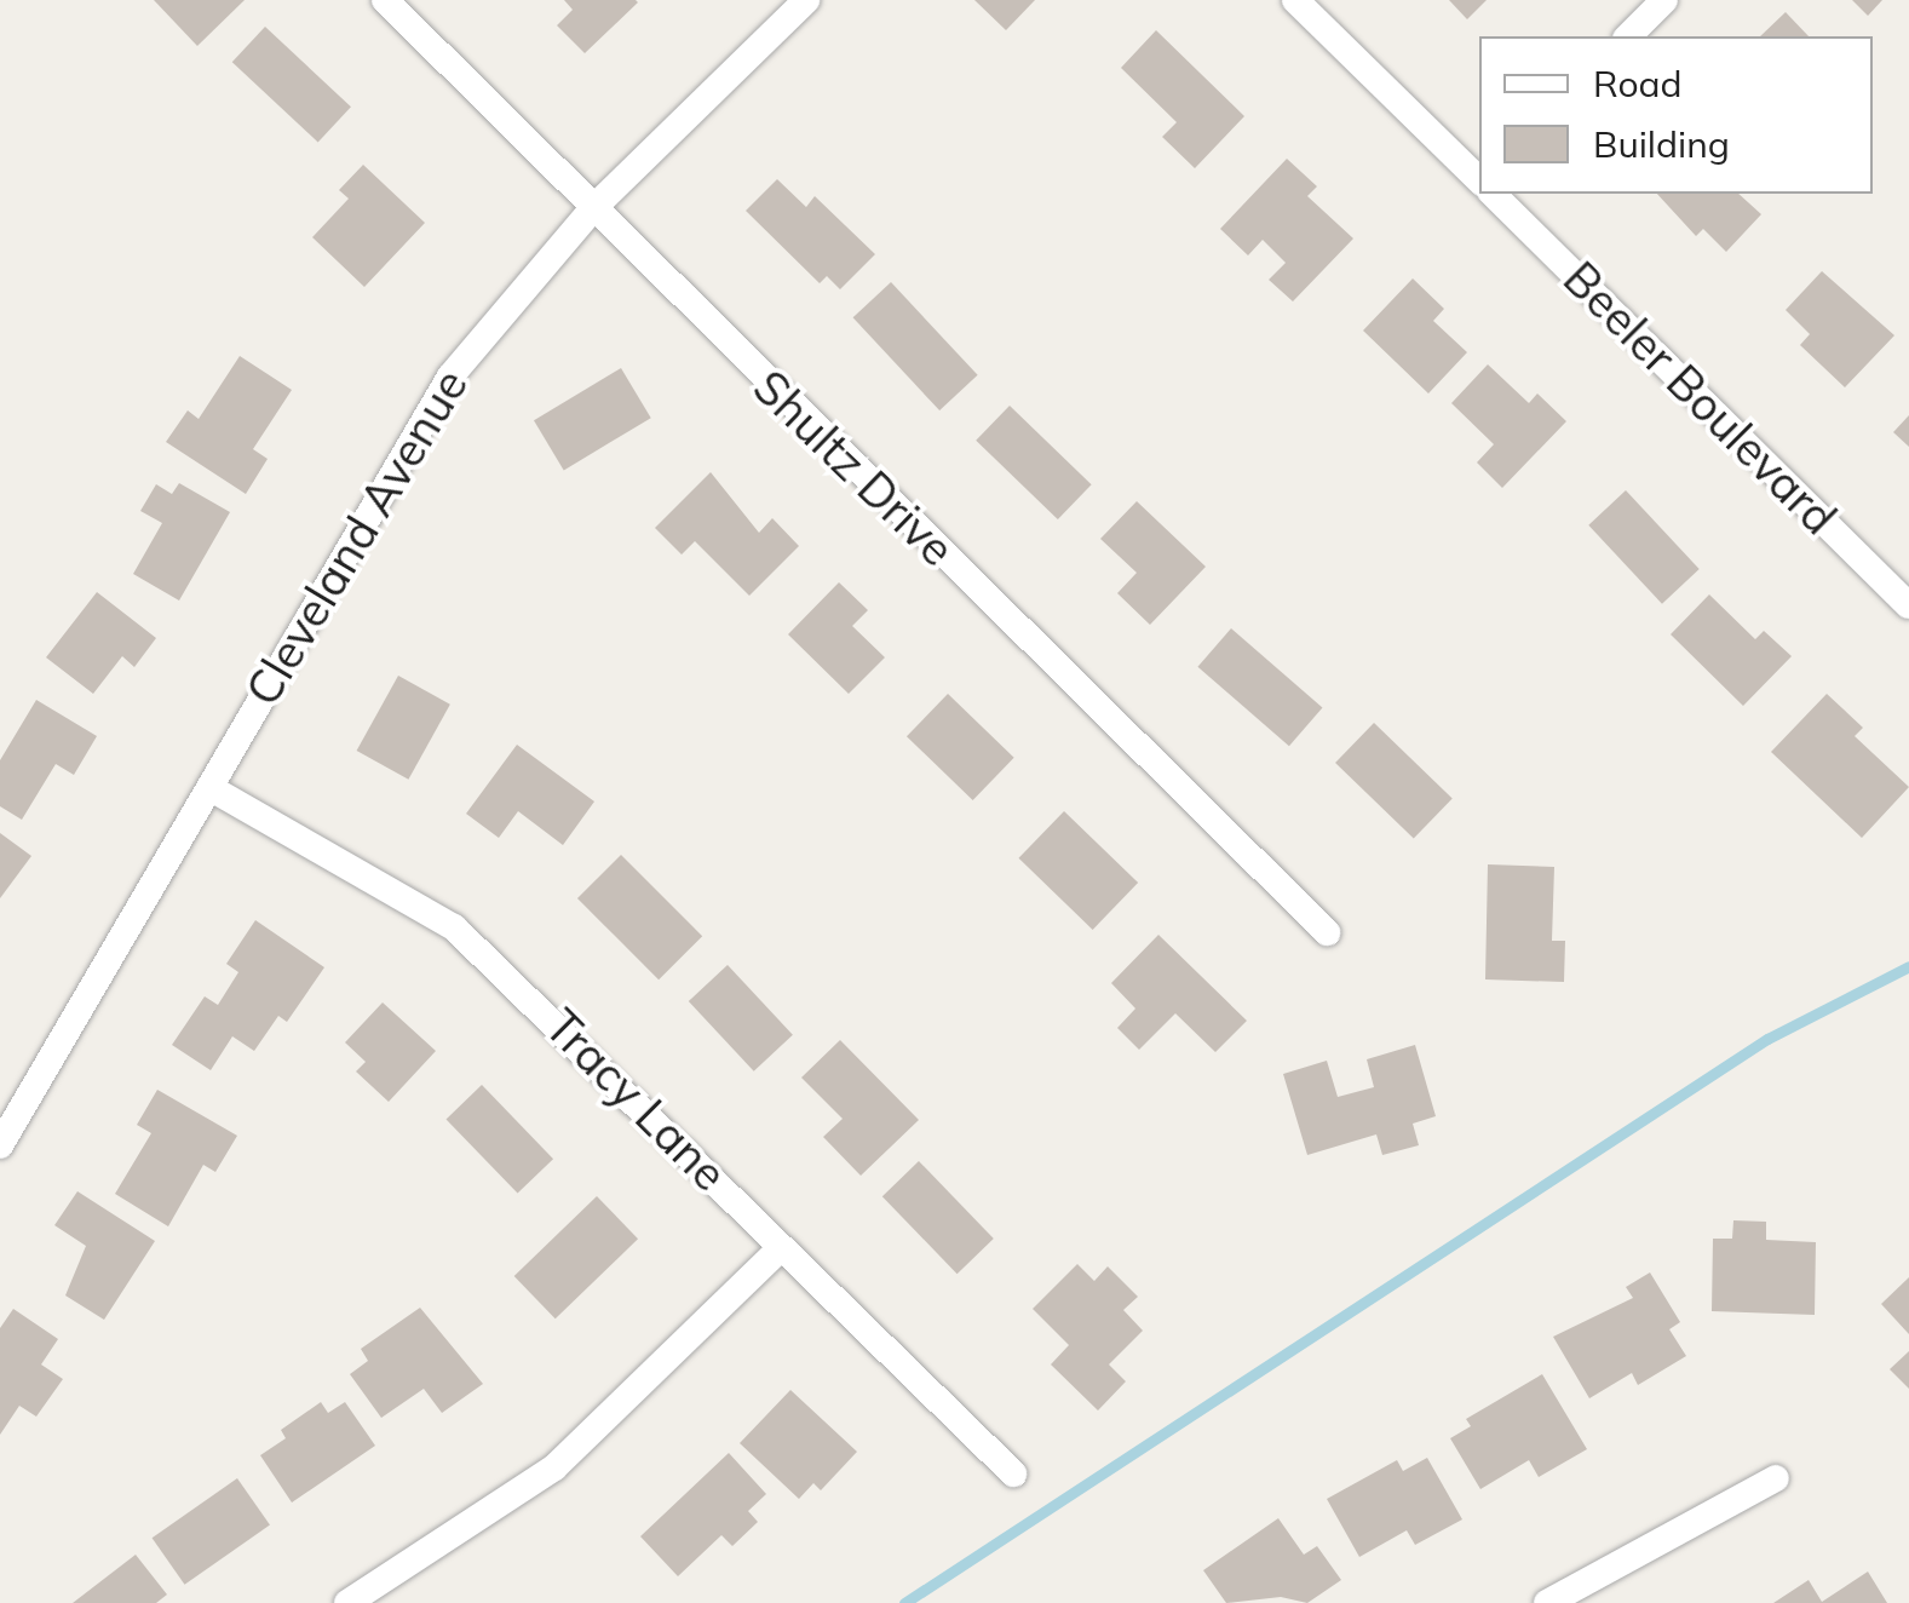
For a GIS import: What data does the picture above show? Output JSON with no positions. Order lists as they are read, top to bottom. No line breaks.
{"streets":{"street":["Beeler Boulevard","Shultz Drive","Cleveland Avenue","Tracy Lane"]},"crossings":[["Shultz Drive","Cleveland Avenue"],["Cleveland Avenue","Tracy Lane"]],"legend":["Road","Building"]}
